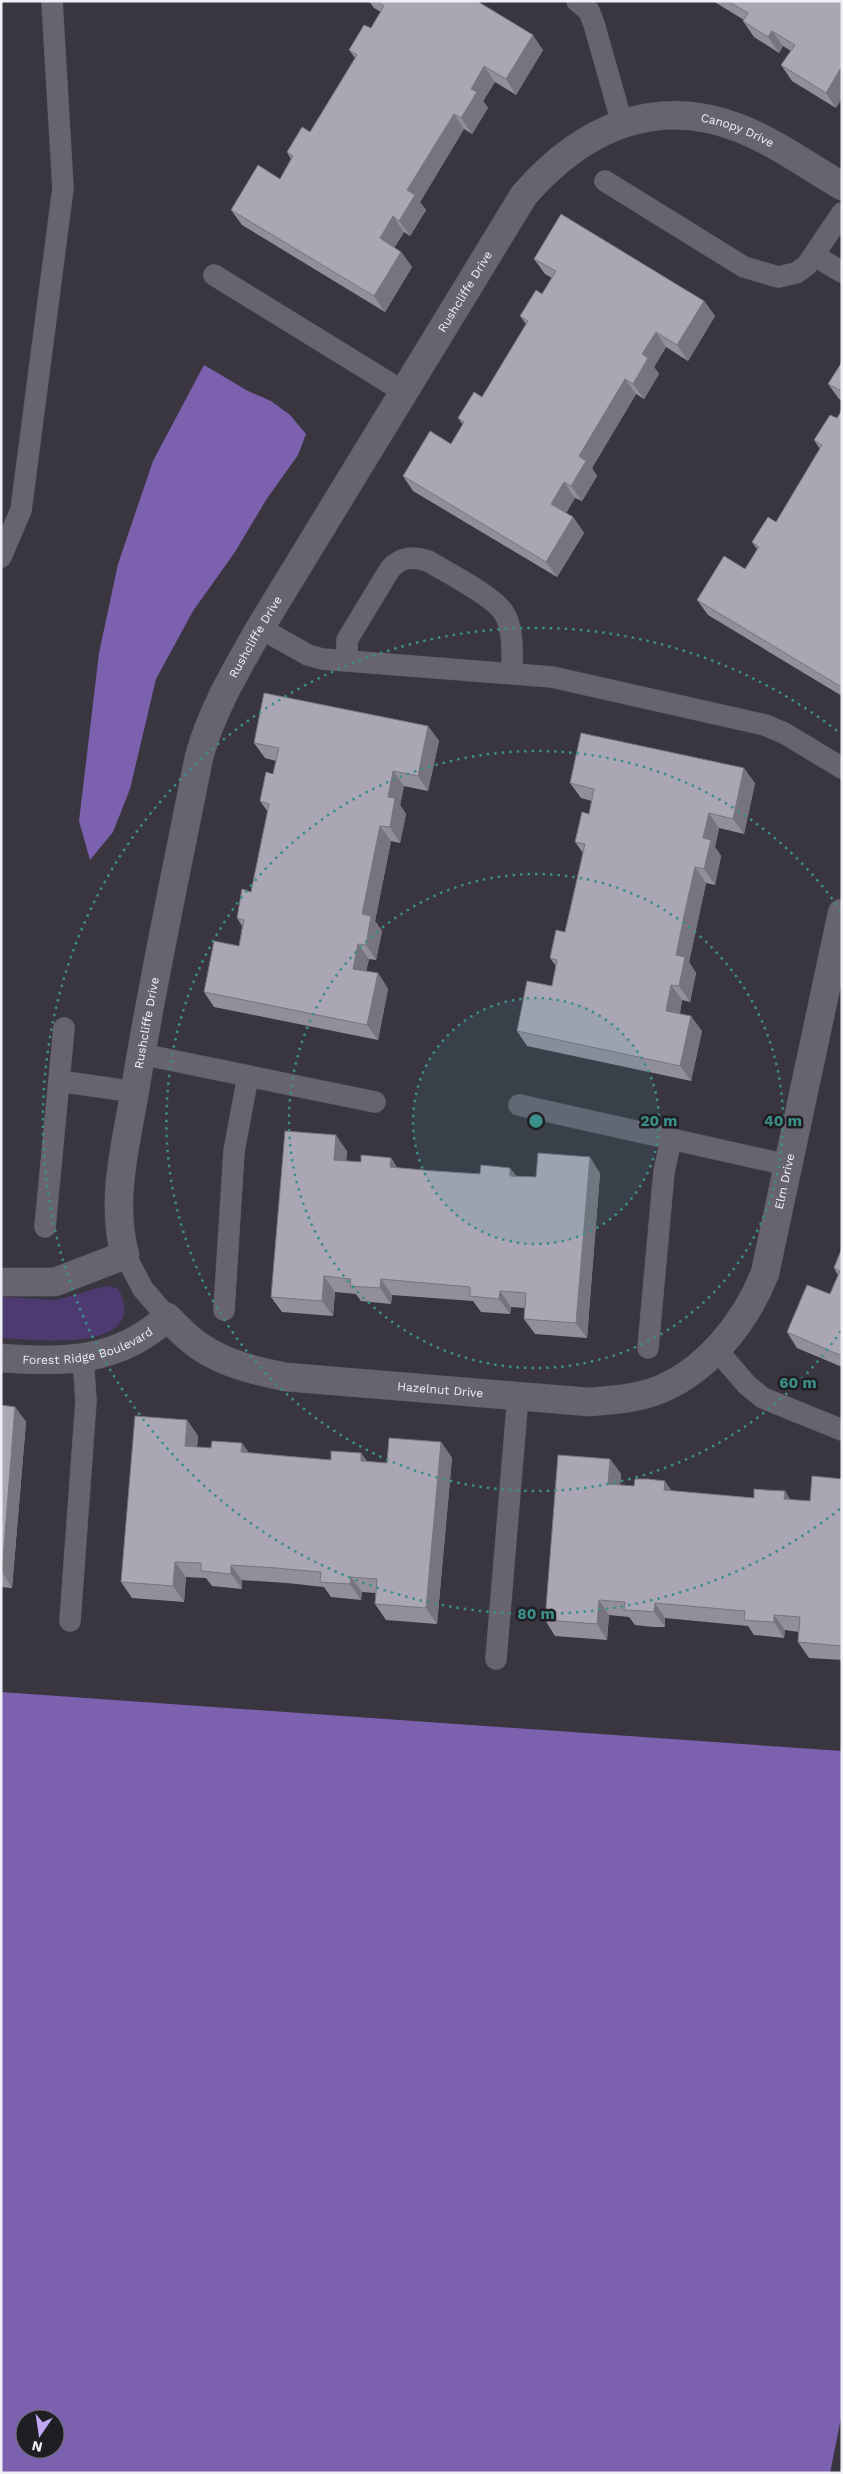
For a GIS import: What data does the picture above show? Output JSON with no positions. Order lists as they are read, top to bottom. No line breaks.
{"streets":{"street":["Canopy Drive","Rushcliffe Drive","Elm Drive","Forest Ridge Boulevard","Hazelnut Drive"]},"crossings":[["Canopy Drive","Rushcliffe Drive"],["Elm Drive","Hazelnut Drive"],["Forest Ridge Boulevard","Hazelnut Drive"]],"north":"bottom","rings":["20 m","40 m","60 m","80 m"]}
